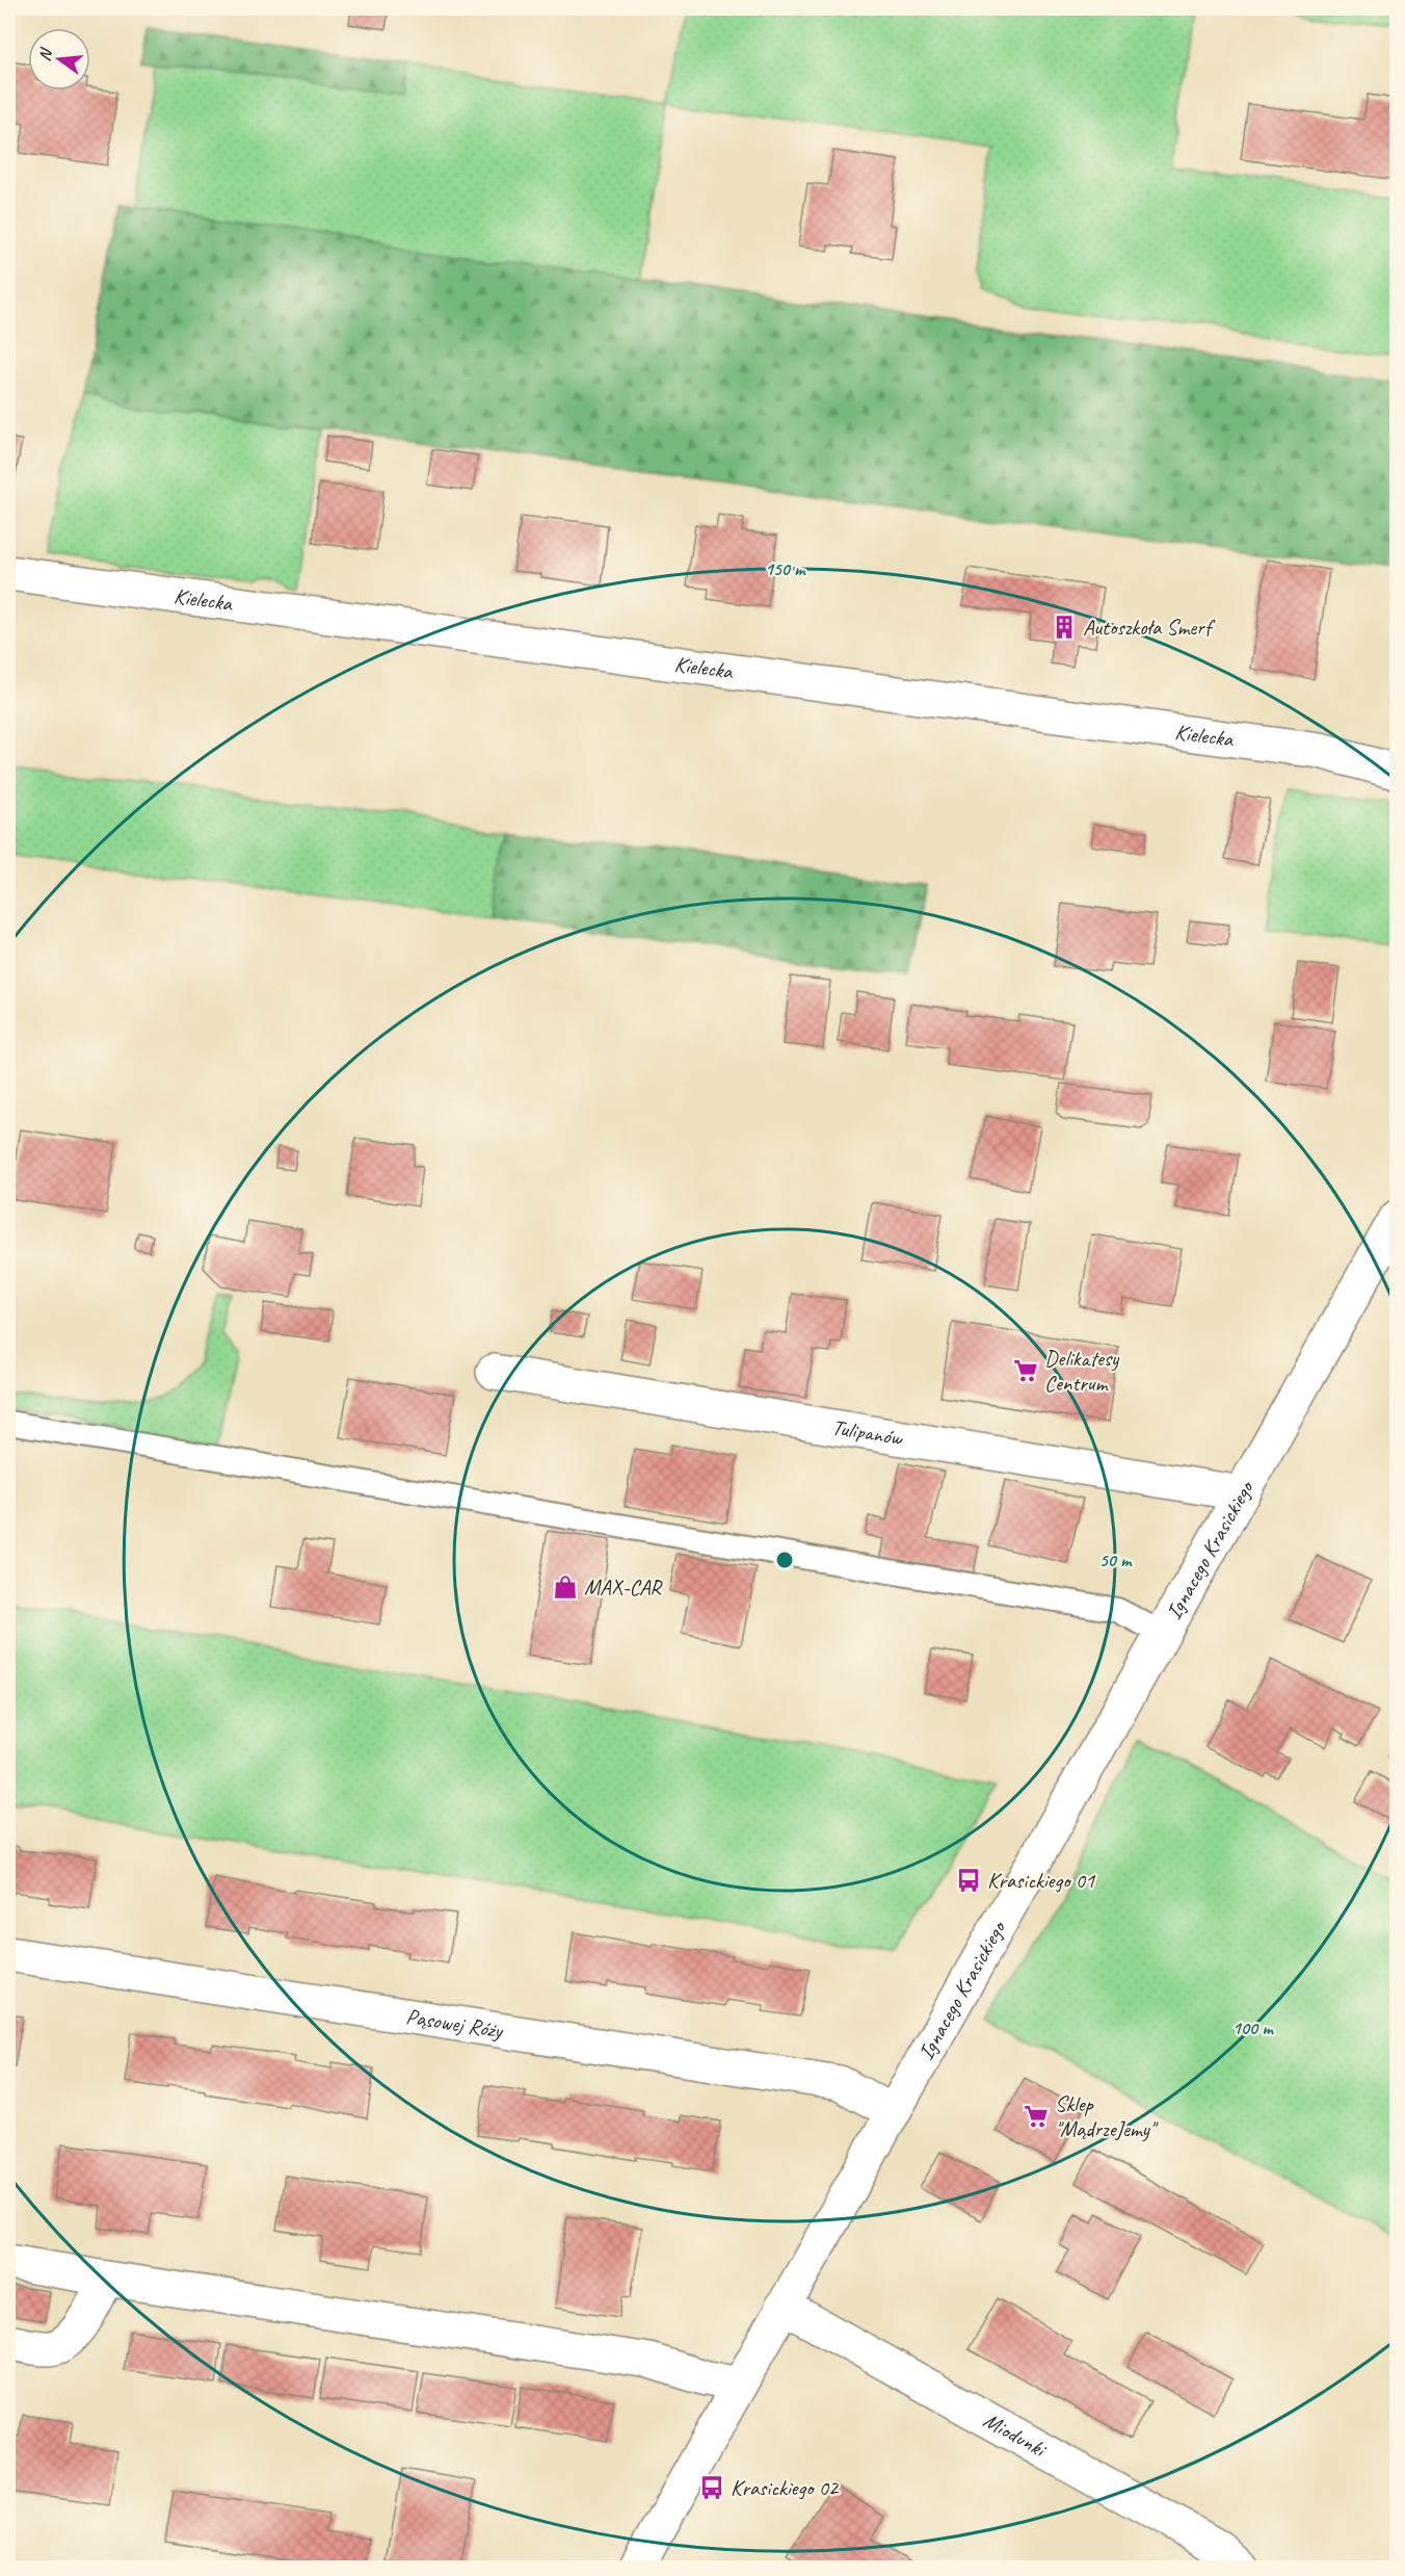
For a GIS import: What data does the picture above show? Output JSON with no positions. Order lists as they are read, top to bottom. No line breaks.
{"streets":{"street":["Kielecka","Tulipanów","Ignacego Krasickiego","Pąsowej Róży","Miodunki"]},"crossings":[["Tulipanów","Ignacego Krasickiego"],["Ignacego Krasickiego","Pąsowej Róży"],["Ignacego Krasickiego","Miodunki"]],"places":{"building":["Autoszkoła Smerf"],"supermarket":["Delikatesy Centrum","Sklep \"MądrzeJemy\""],"shop":["MAX-CAR"],"bus stop":["Krasickiego 01","Krasickiego 02"]},"north":"left","rings":["150 m","50 m","100 m"]}
